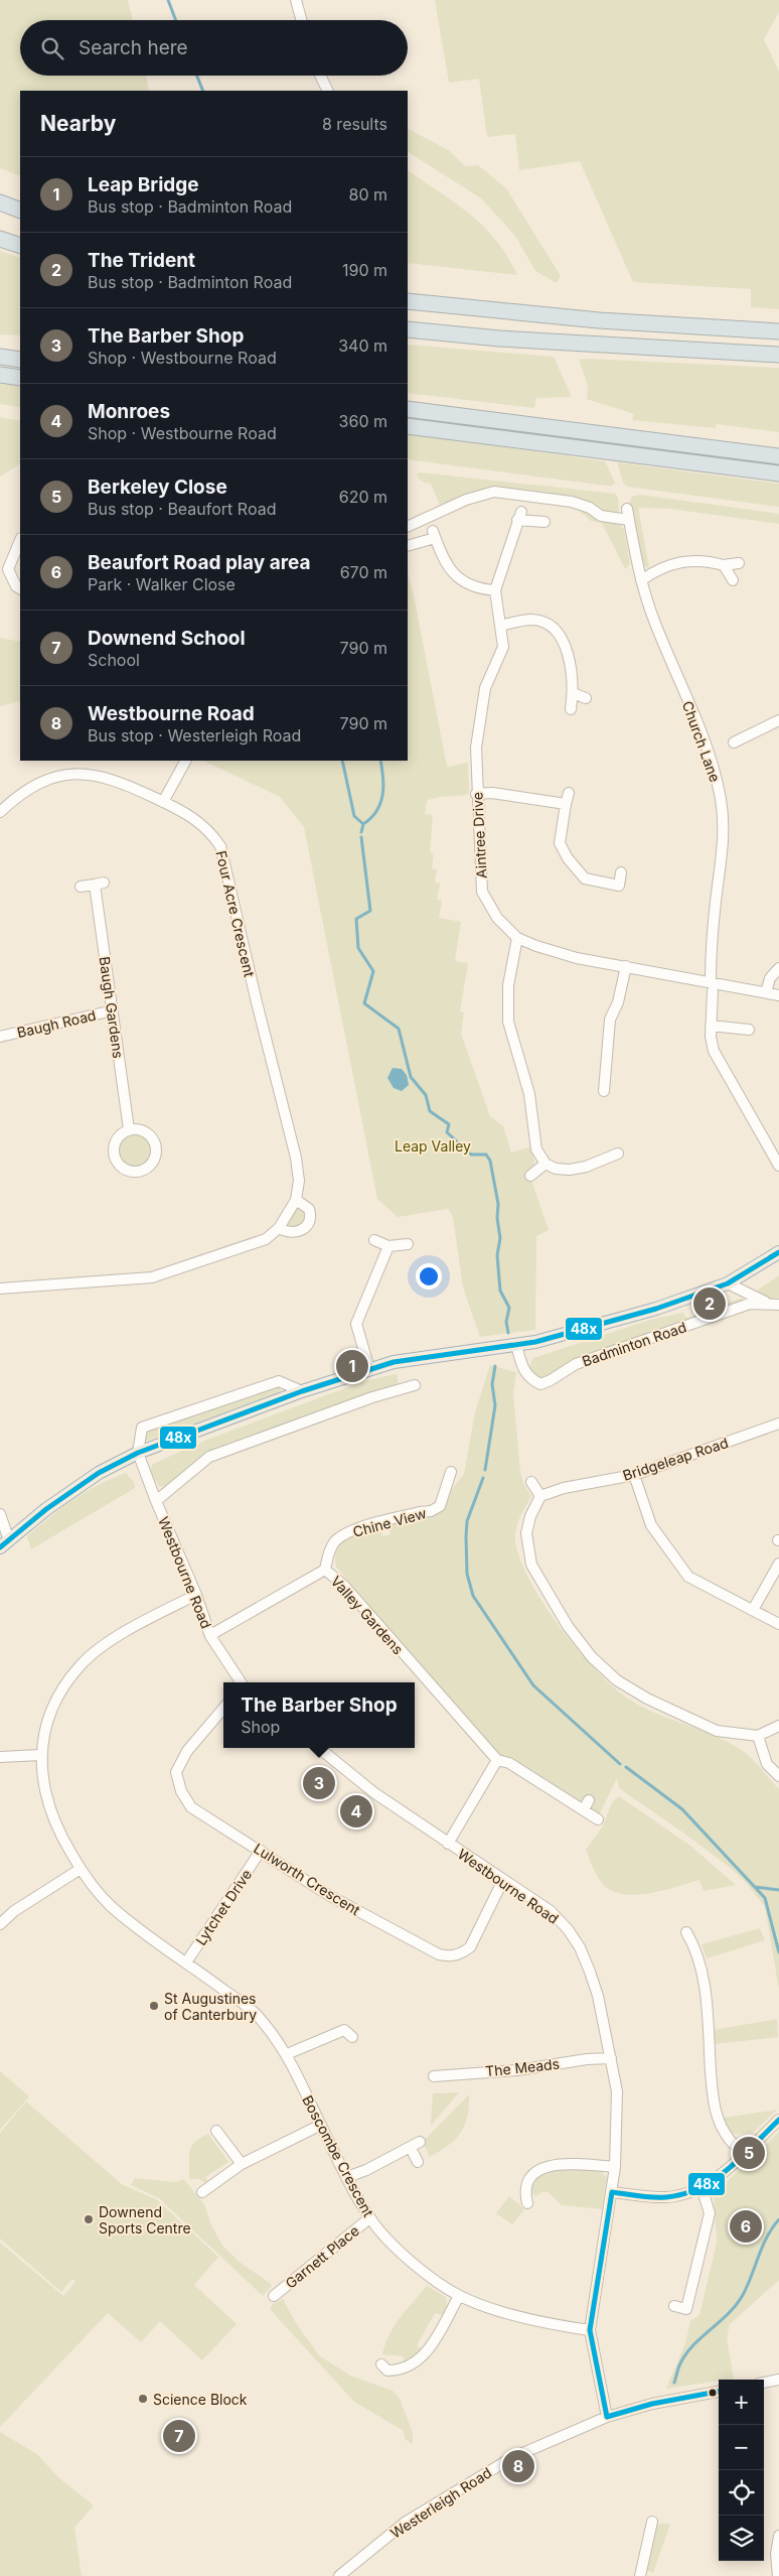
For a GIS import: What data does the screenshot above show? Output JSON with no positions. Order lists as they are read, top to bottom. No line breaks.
{"streets":{"main road":["Badminton Road"],"street":["Church Lane","Aintree Drive","Four Acre Crescent","Baugh Gardens","Baugh Road","Bridgeleap Road","Chine View","Westbourne Road","Valley Gardens","Lulworth Crescent","Lytchet Drive","The Meads","Boscombe Crescent","Garnett Place","Westerleigh Road"]},"crossings":[["Church Lane","Aintree Drive"],["Baugh Gardens","Baugh Road"],["Badminton Road","Westbourne Road"],["Chine View","Valley Gardens"],["Westbourne Road","Valley Gardens"],["Westbourne Road","Lulworth Crescent"],["Westbourne Road","The Meads"],["Westbourne Road","Boscombe Crescent"],["Westbourne Road","Westerleigh Road"],["Lulworth Crescent","Lytchet Drive"],["Lytchet Drive","Boscombe Crescent"],["Boscombe Crescent","Garnett Place"]],"parks":["Leap Valley"],"places":["St Augustines of Canterbury","Downend Sports Centre","Science Block"],"lines":["transit line 48x"],"page":{"search":"Search here","heading":["Nearby","8 results"],"list":[{"mark":"1","name":"Leap Bridge","note":"Bus stop · Badminton Road","value":"80 m"},{"mark":"2","name":"The Trident","note":"Bus stop · Badminton Road","value":"190 m"},{"mark":"3","name":"The Barber Shop","note":"Shop · Westbourne Road","value":"340 m"},{"mark":"4","name":"Monroes","note":"Shop · Westbourne Road","value":"360 m"},{"mark":"5","name":"Berkeley Close","note":"Bus stop · Beaufort Road","value":"620 m"},{"mark":"6","name":"Beaufort Road play area","note":"Park · Walker Close","value":"670 m"},{"mark":"7","name":"Downend School","note":"School","value":"790 m"},{"mark":"8","name":"Westbourne Road","note":"Bus stop · Westerleigh Road","value":"790 m"}],"pins":["2","1","3","4","5","6","7","8"],"popup":["The Barber Shop","Shop"],"map_buttons":["+","−"]}}
